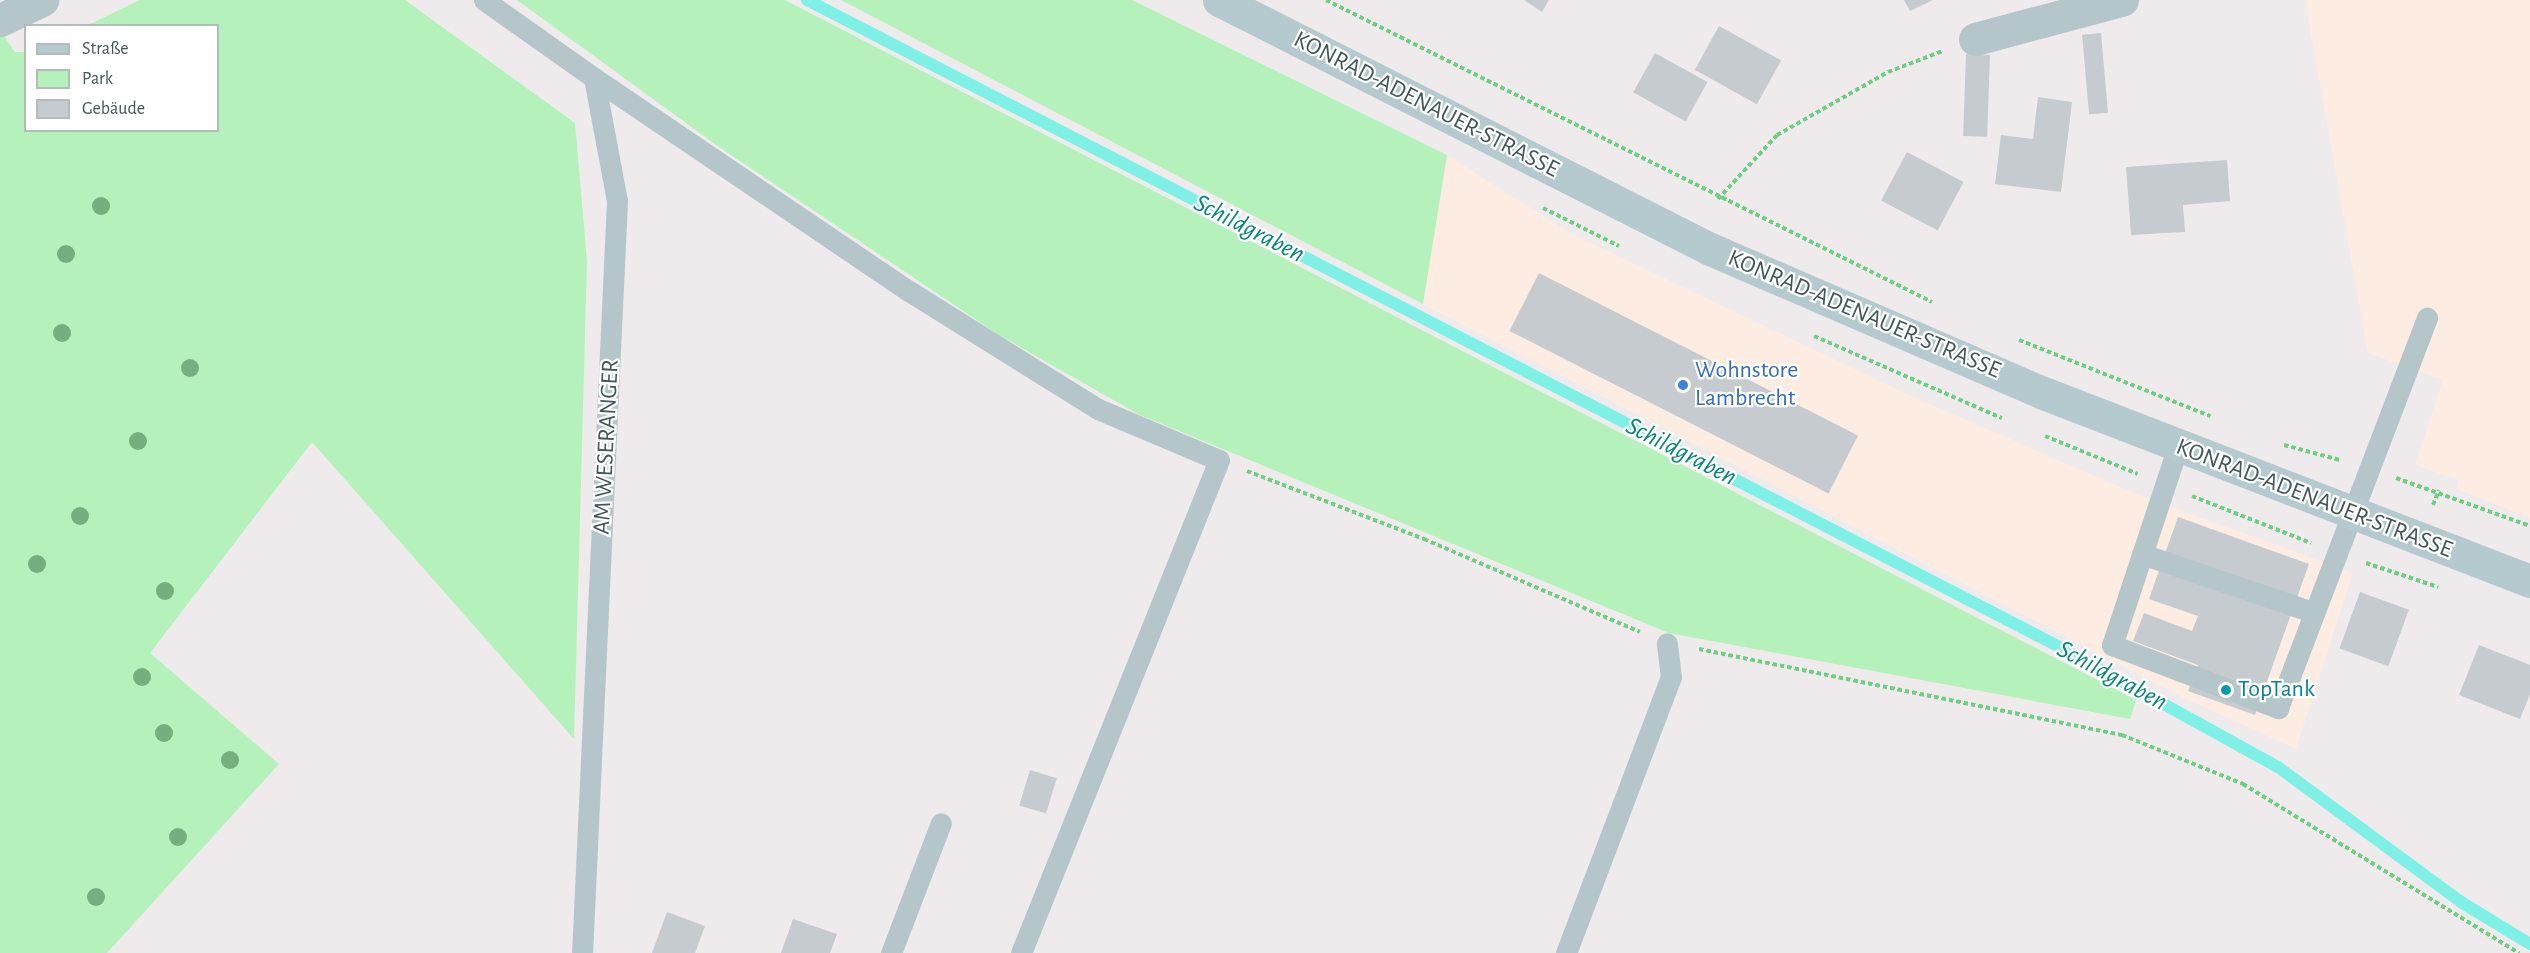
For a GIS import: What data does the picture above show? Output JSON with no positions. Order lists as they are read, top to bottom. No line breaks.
{"streets":{"main road":["KONRAD-ADENAUER-STRASSE"],"lane":["AM WESERANGER"]},"water":["Schildgraben"],"places":["Wohnstore Lambrecht","TopTank"],"legend":["Straße","Park","Gebäude"]}
